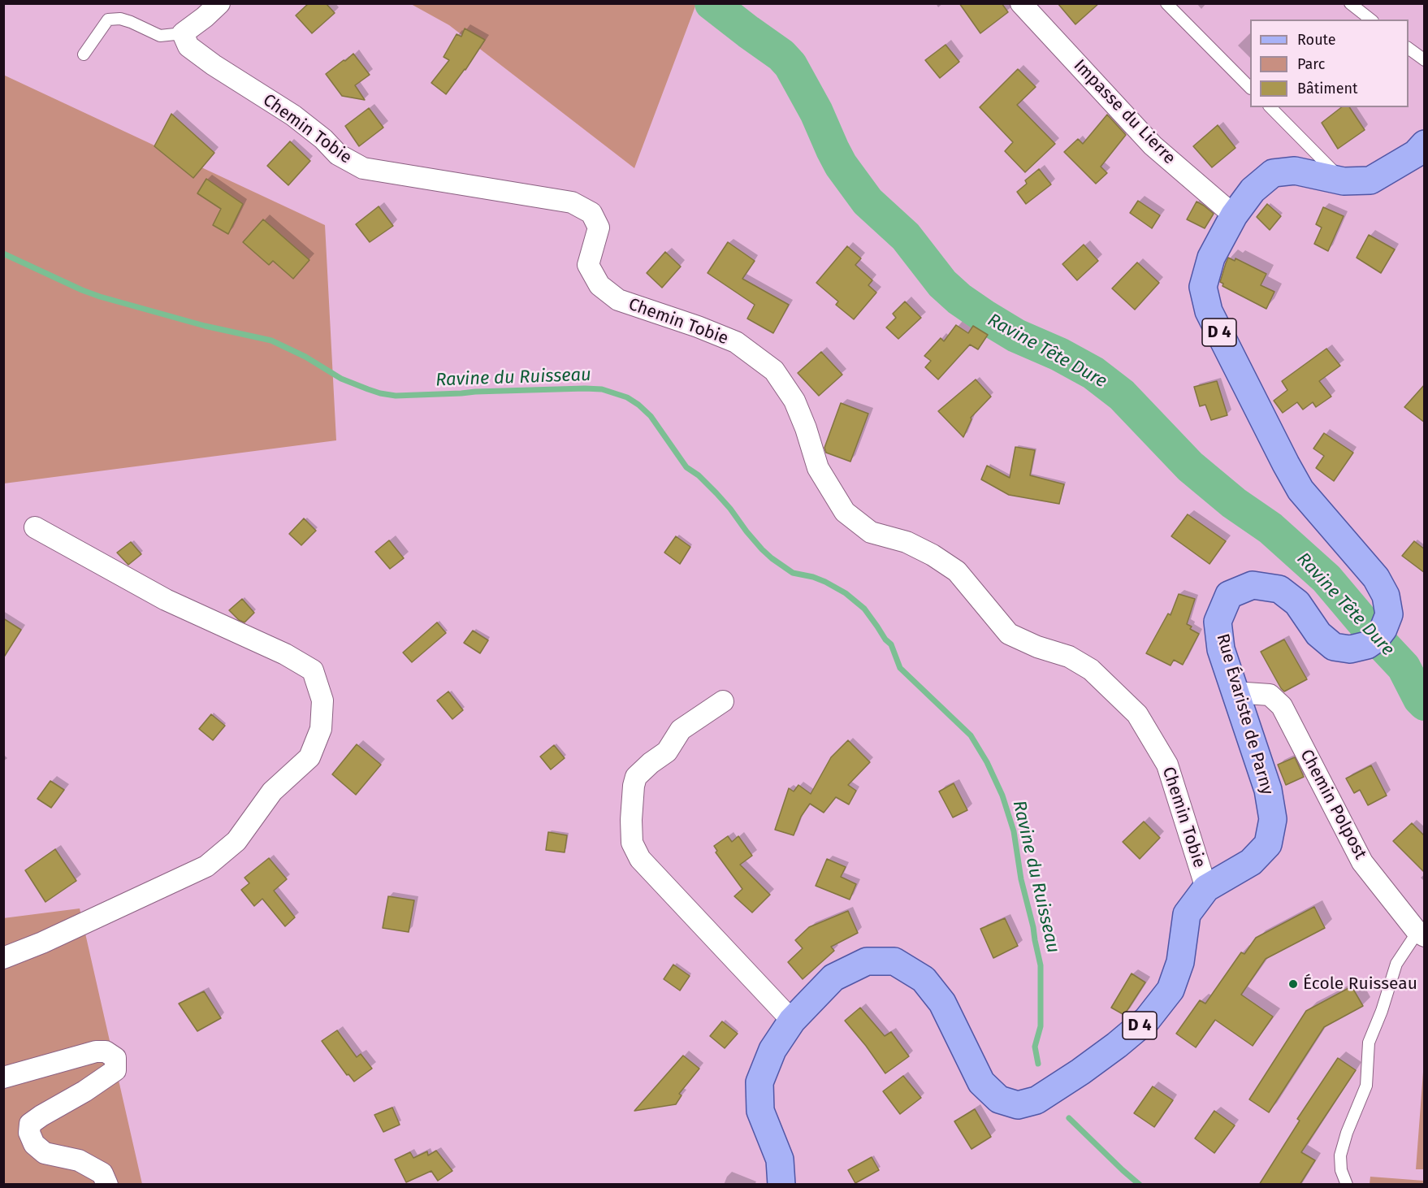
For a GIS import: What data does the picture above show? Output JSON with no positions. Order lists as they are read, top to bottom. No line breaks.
{"streets":{"main road":["D 4","Rue Évariste de Parny"],"street":["Impasse du Lierre","Chemin Tobie","Chemin Polpost"]},"crossings":[["Impasse du Lierre","Rue Évariste de Parny"],["Chemin Tobie","Rue Évariste de Parny"],["Rue Évariste de Parny","Chemin Polpost"]],"water":["Ravine Tête Dure","Ravine du Ruisseau"],"places":["École Ruisseau"],"legend":["Route","Parc","Bâtiment"]}
